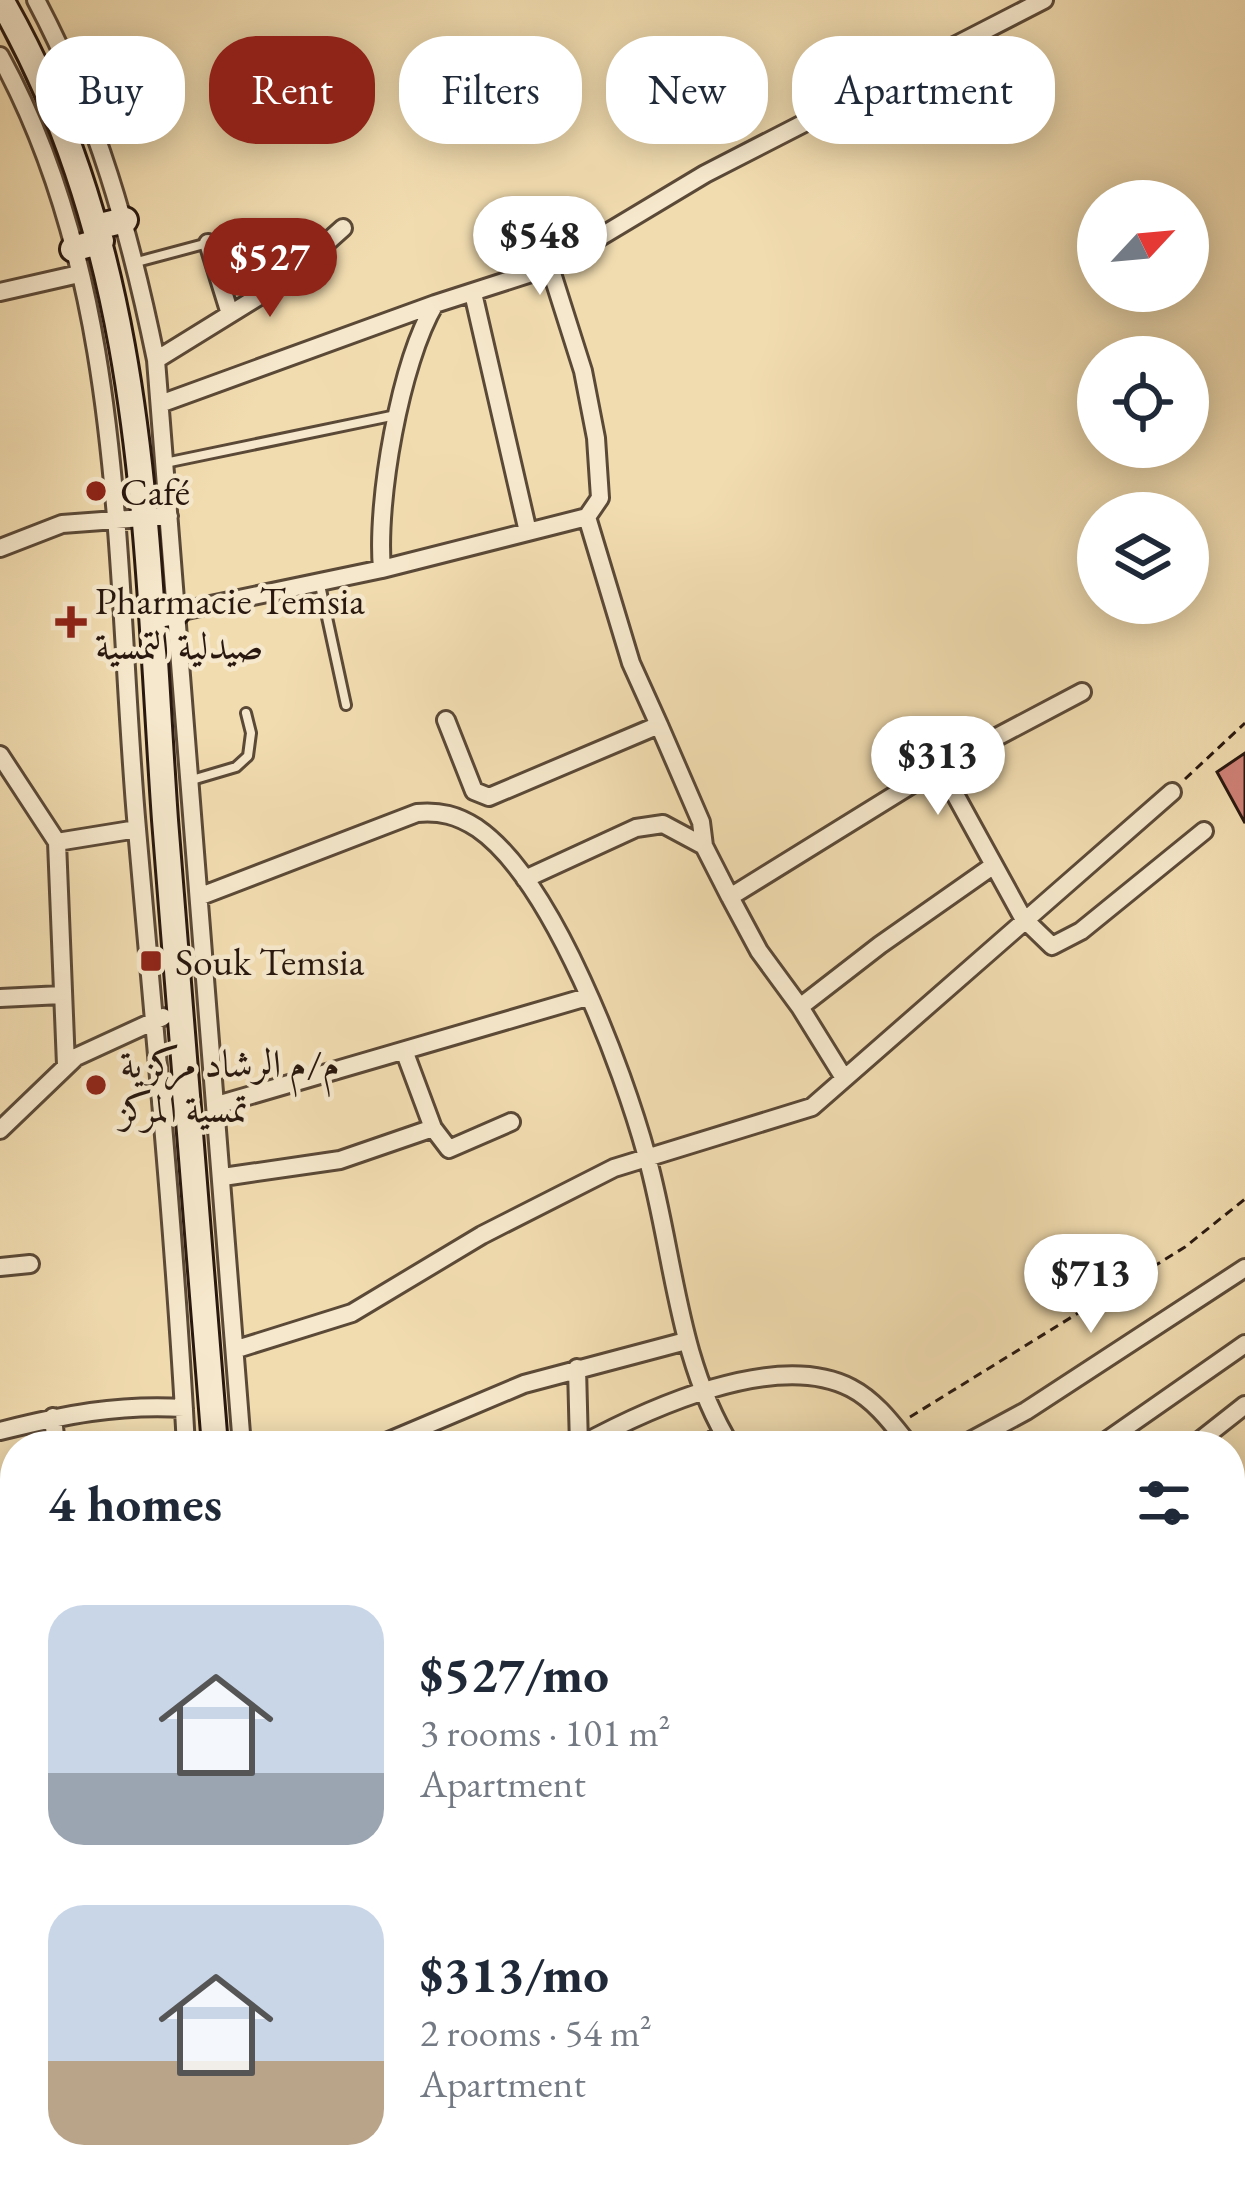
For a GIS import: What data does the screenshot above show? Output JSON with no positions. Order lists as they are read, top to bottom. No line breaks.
{"places":{"other":["Café","م/م الرشاد مركزية تمسية المركز"],"health":["Pharmacie Temsia صيدلية التمسية"],"transit":["Souk Temsia"]},"north":"top right","page":{"chip":["Buy","Rent","Filters","New","Apartment"],"price":["$548","$527","$313","$713"],"heading":"4 homes","list":[{"name":"$527/mo","note":"3 rooms · 101 m² · Apartment"},{"name":"$313/mo","note":"2 rooms · 54 m² · Apartment"}]}}
